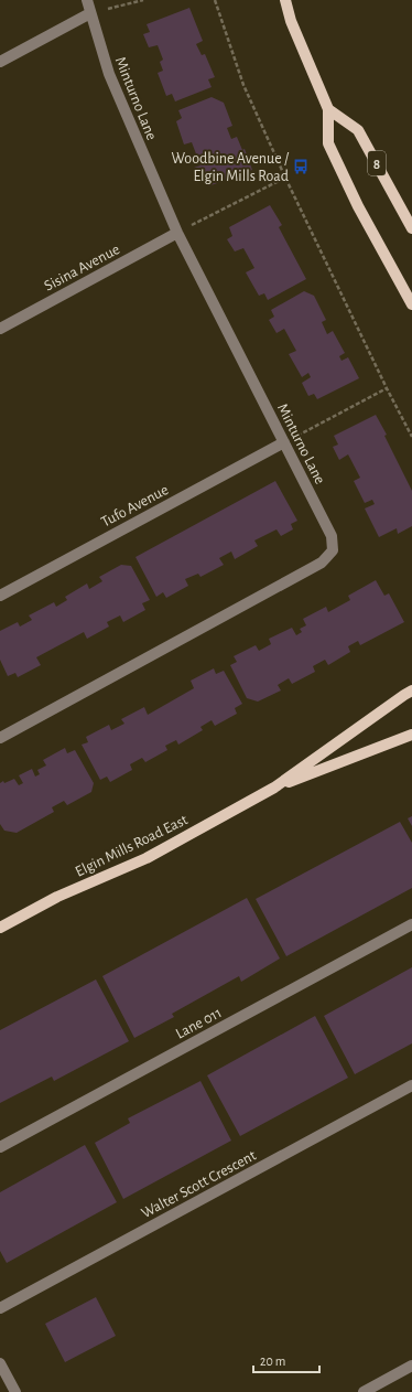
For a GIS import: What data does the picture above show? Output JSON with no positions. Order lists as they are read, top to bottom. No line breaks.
{"streets":{"main road":["8","Elgin Mills Road East"],"street":["Minturno Lane","Sisina Avenue","Tufo Avenue","Lane 011","Walter Scott Crescent"]},"crossings":[["Minturno Lane","Sisina Avenue"],["Minturno Lane","Tufo Avenue"]],"places":{"bus stop":["Woodbine Avenue / Elgin Mills Road"]},"scale_bar":"20 m"}
